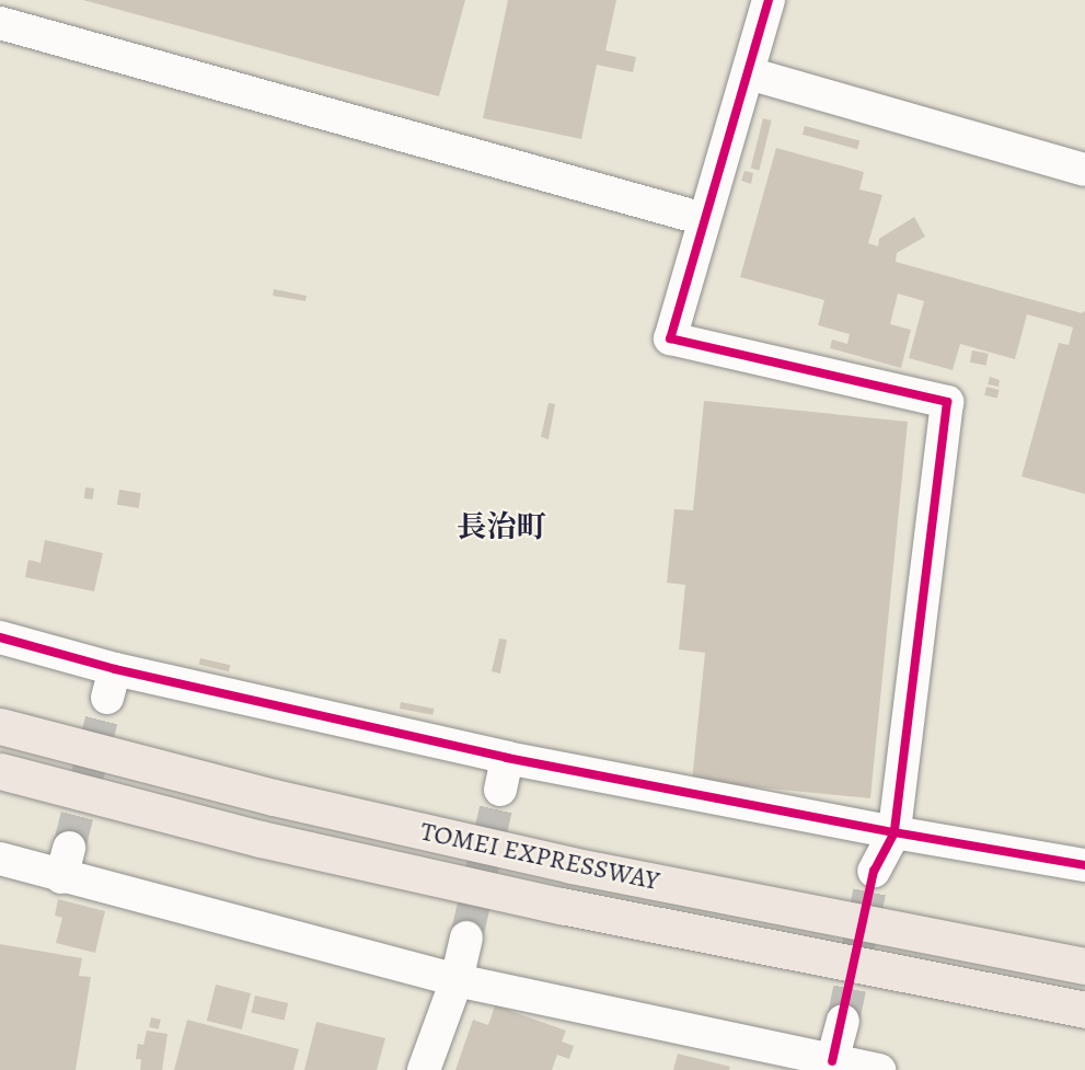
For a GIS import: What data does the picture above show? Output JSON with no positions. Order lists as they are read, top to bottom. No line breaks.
{"streets":{"highway":["TOMEI EXPRESSWAY"]},"districts":["長治町"]}
